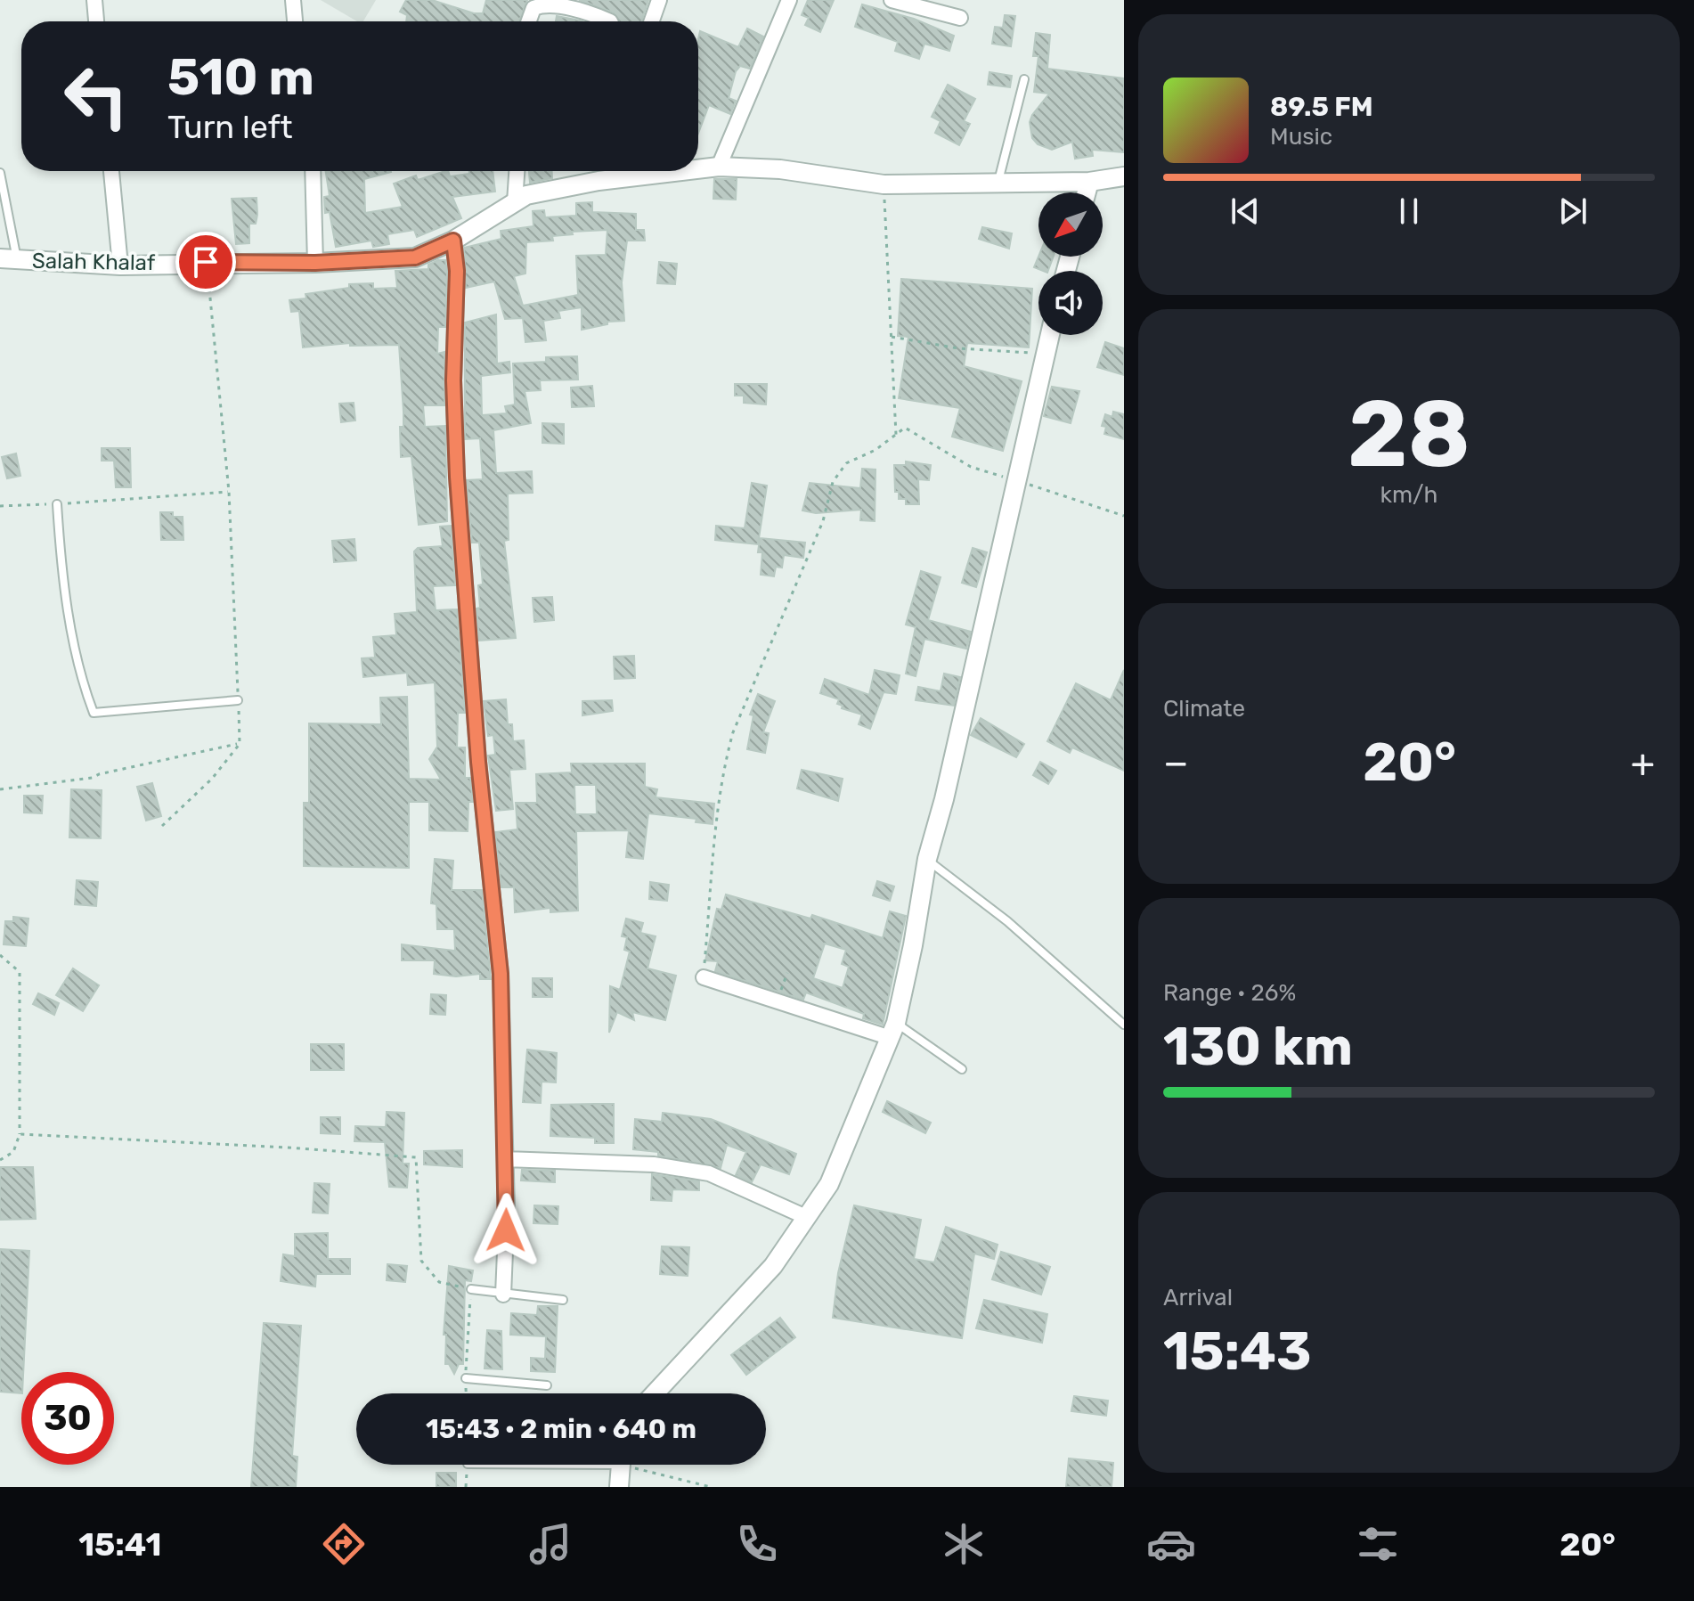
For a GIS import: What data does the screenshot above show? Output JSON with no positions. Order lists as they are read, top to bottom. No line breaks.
{"streets":{"street":["Salah Khalaf"]},"north":"bottom left","page":{"turn":["510 m","Turn left"],"song":["89.5 FM","Music"],"tile":[["28","km/h"],"Climate",["Range · 26%","130 km"],["Arrival","15:43"]],"heat":["−","20°","+"],"limit":"30","trip":"15:43 · 2 min · 640 m","tabs":["15:41","20°"]}}
